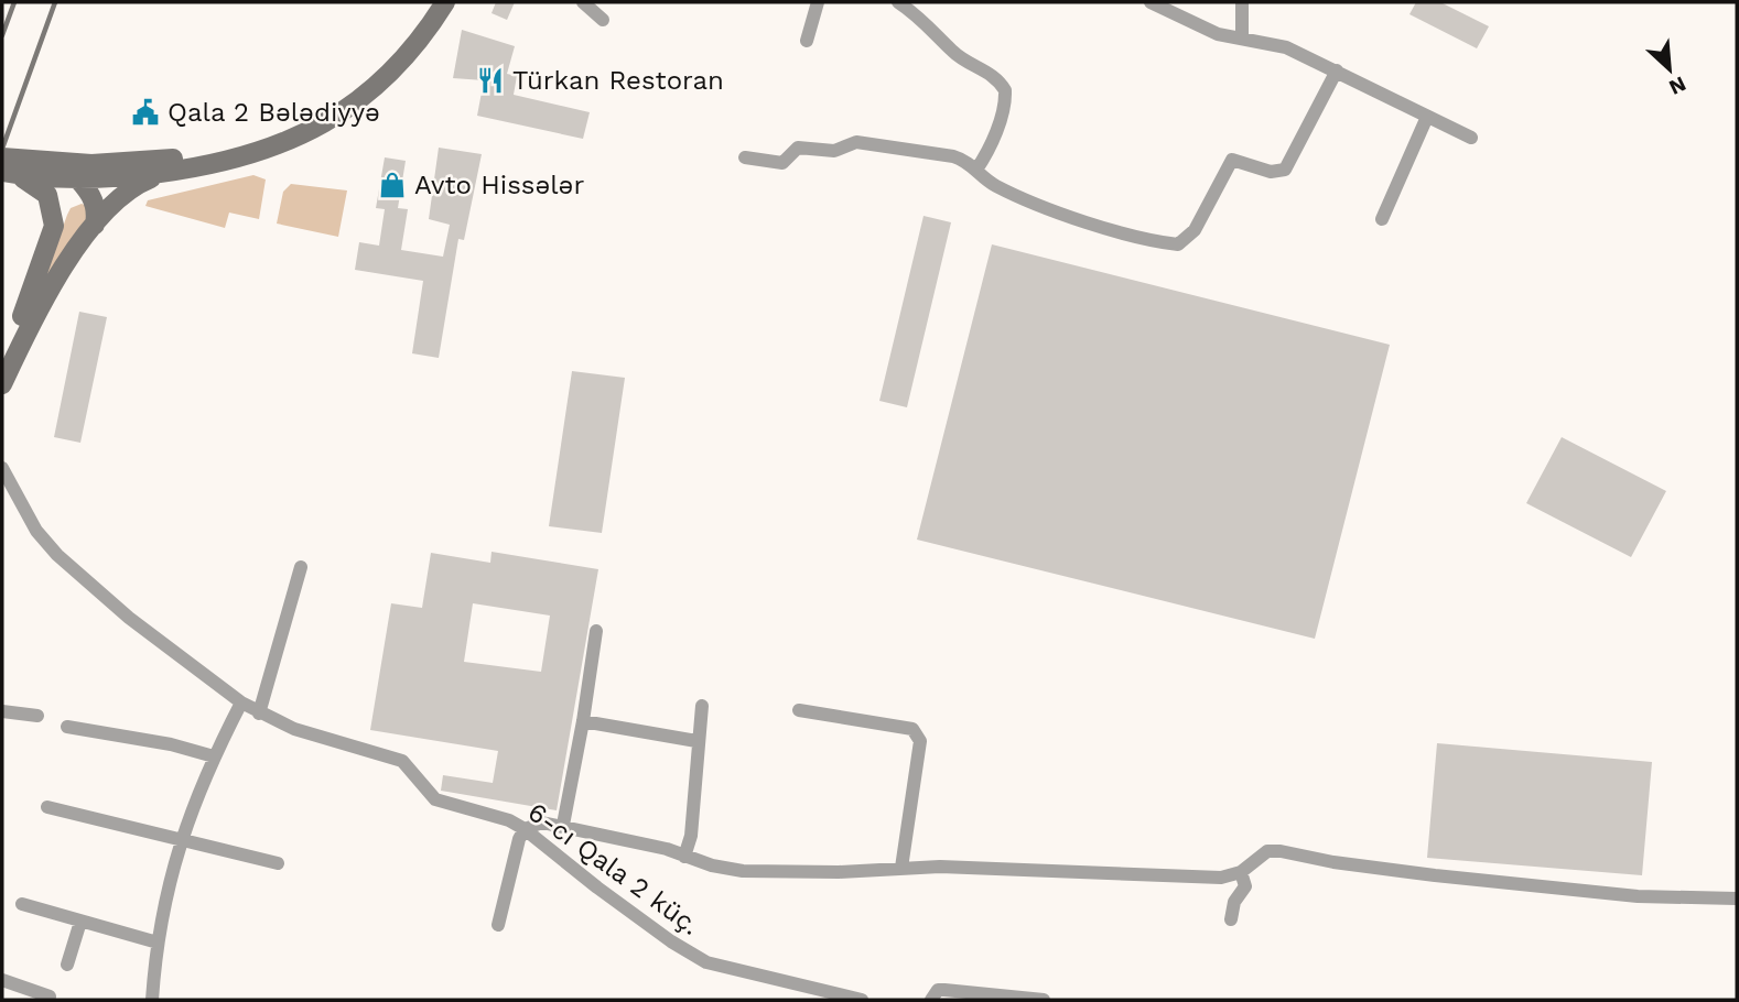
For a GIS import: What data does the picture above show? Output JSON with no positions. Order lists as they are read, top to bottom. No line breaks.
{"streets":{"street":["6-cı Qala 2 küç."]},"places":{"restaurant":["Türkan Restoran"],"public building":["Qala 2 Bələdiyyə"],"shop":["Avto Hissələr"]},"north":"bottom right"}
